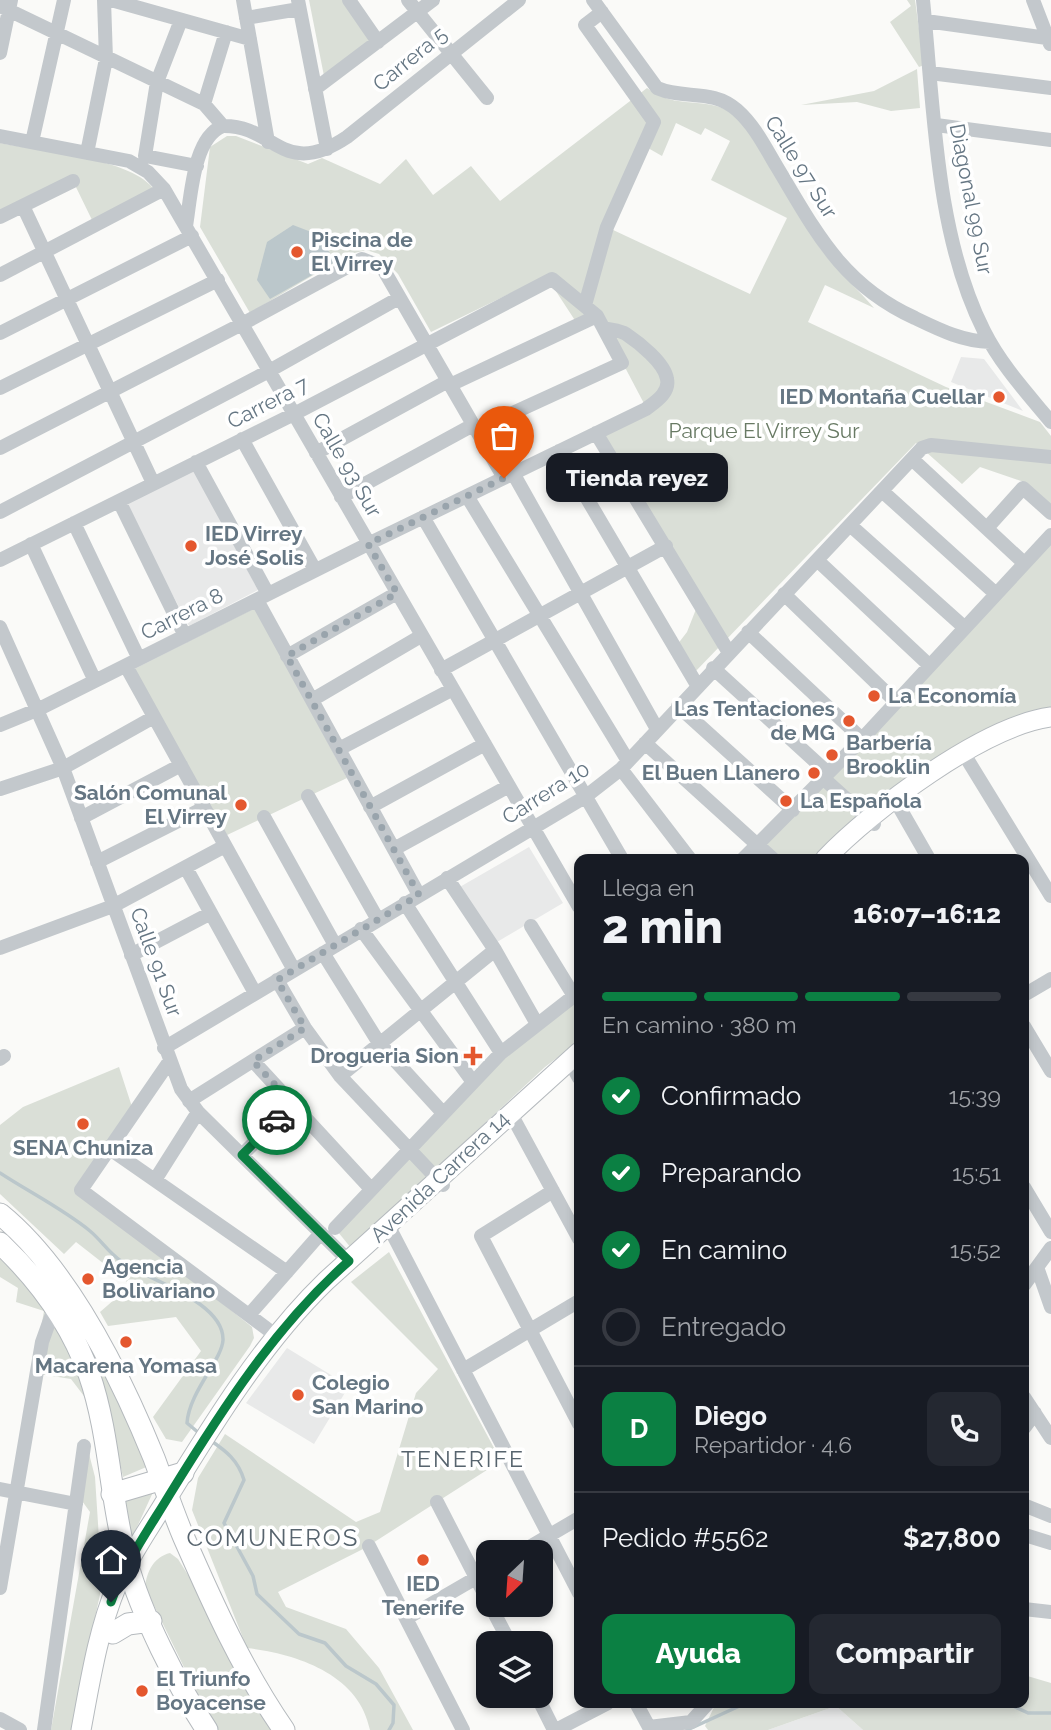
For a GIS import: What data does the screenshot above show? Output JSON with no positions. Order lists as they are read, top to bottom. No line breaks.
{"streets":{"main road":["Avenida Carrera 14"],"street":["Carrera 5","Calle 97 Sur","Diagonal 99 Sur","Carrera 7","Calle 93 Sur","Carrera 8","Carrera 10","Calle 91 Sur"]},"crossings":[["Calle 97 Sur","Diagonal 99 Sur"],["Carrera 7","Calle 93 Sur"],["Calle 93 Sur","Carrera 8"],["Calle 93 Sur","Carrera 10"],["Carrera 8","Calle 91 Sur"],["Carrera 10","Calle 91 Sur"],["Calle 91 Sur","Avenida Carrera 14"]],"districts":["TENERIFE","COMUNEROS"],"parks":["Parque El Virrey Sur"],"places":{"other":["Piscina de El Virrey","IED Montaña Cuellar","Tienda reyez","IED Virrey José Solis","La Economía","Las Tentaciones de MG","Barbería Brooklin","El Buen Llanero","La Española","Salón Comunal El Virrey","SENA Chuniza","Agencia Bolivariano","Macarena Yomasa","Colegio San Marino","IED Tenerife","El Triunfo Boyacense"],"health":["Drogueria Sion"]},"north":"bottom left","page":{"bubble":"Tienda reyez","heading":["2 min","Llega en","16:07–16:12"],"panel":["Diego","Repartidor · 4.6","Pedido #5562","$27,800"],"bar":"En camino · 380 m","list":[["Confirmado","15:39"],["Preparando","15:51"],["En camino","15:52"],"Entregado"],"round":"D","buttons":["Ayuda","Compartir"]}}
